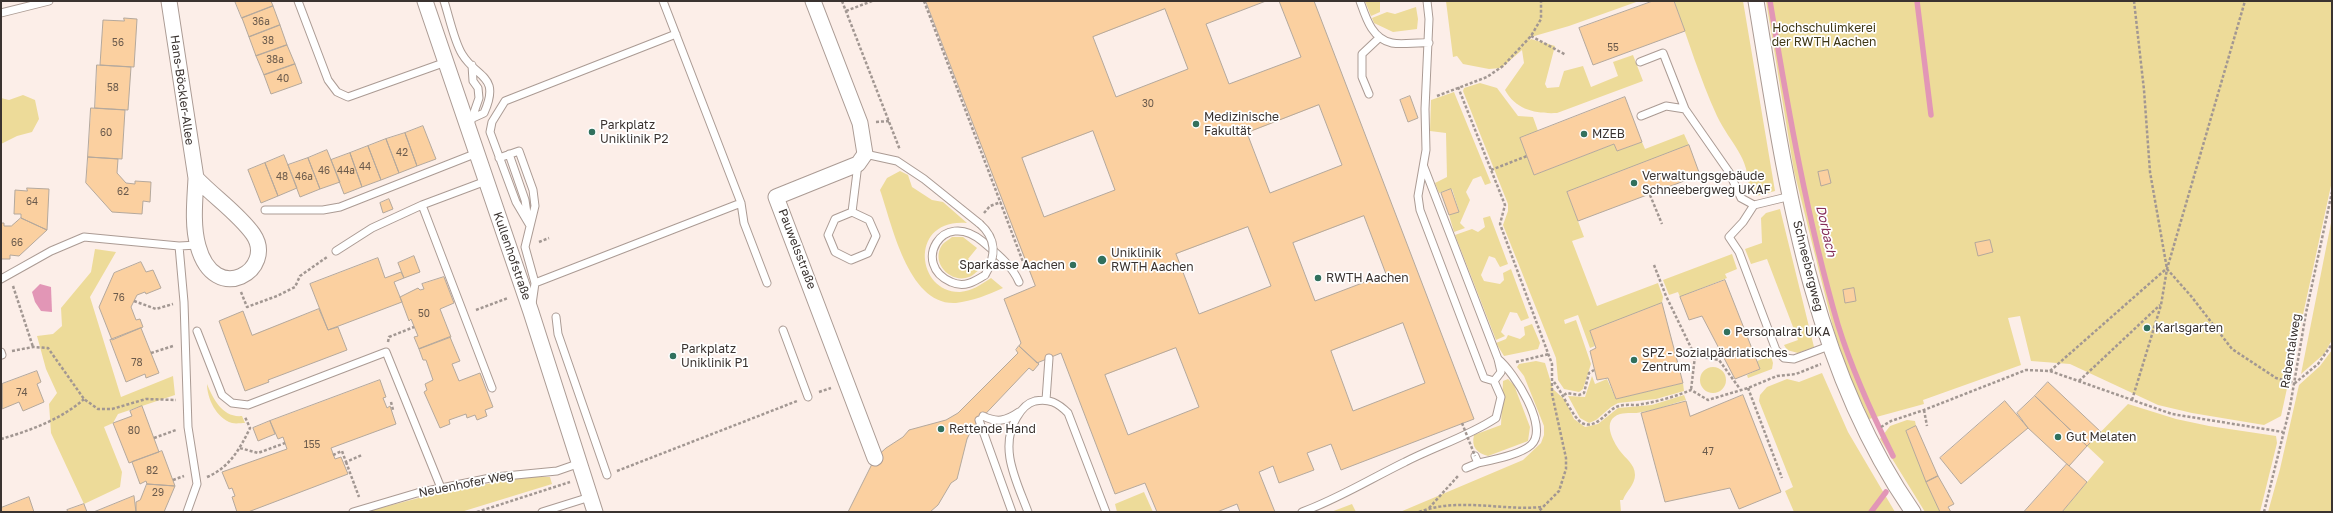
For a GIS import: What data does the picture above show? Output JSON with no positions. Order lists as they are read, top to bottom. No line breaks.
{"streets":{"street":["Hans-Böckler-Allee","Pauwelsstraße","Kullenhofstraße","Schneebergweg"],"lane":["Neuenhofer Weg"],"path":["Rabentalweg"]},"crossings":[["Kullenhofstraße","Neuenhofer Weg"]],"water":["Dorbach"],"parks":["Hochschulimkerei der RWTH Aachen"],"places":["Medizinische Fakultät","Parkplatz Uniklinik P2","MZEB","Verwaltungsgebäude Schneebergweg UKAF","Uniklinik RWTH Aachen","Sparkasse Aachen","RWTH Aachen","Karlsgarten","Personalrat UKA","Parkplatz Uniklinik P1","SPZ - Sozialpädriatisches Zentrum","Rettende Hand","Gut Melaten"],"house_numbers":["36a","38","56","55","38a","40","58","30","60","42","44","46","44a","48","46a","62","64","66","76","50","78","74","80","155","47","82","29"]}
